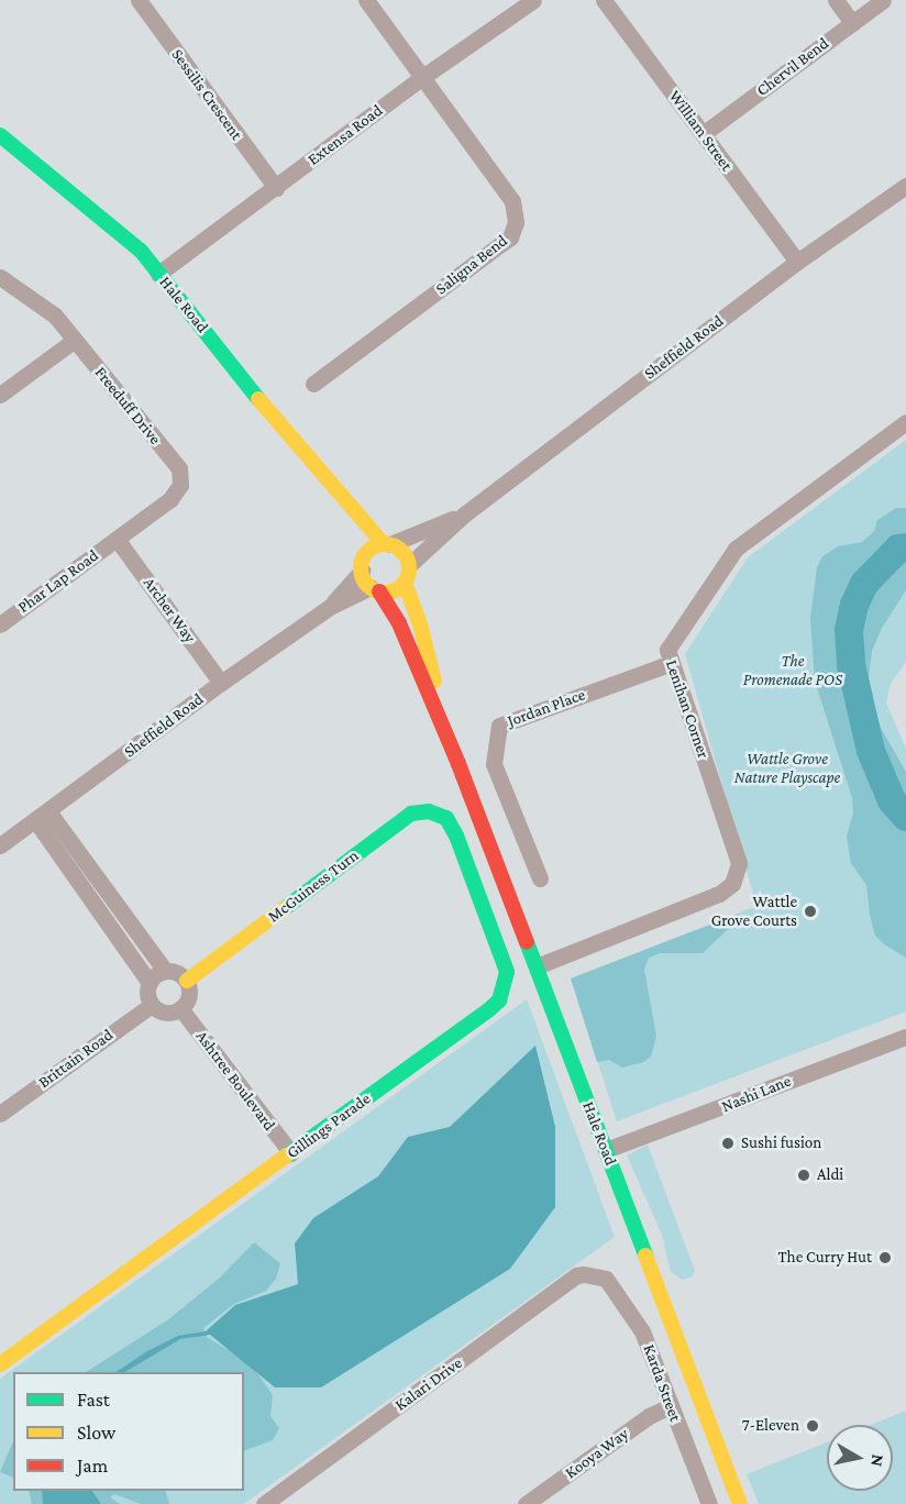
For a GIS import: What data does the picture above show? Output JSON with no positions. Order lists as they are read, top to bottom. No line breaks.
{"streets":{"main road":["Hale Road","McGuiness Turn","Gillings Parade"],"street":["Chervil Bend","Sessilis Crescent","William Street","Extensa Road","Saligna Bend","Sheffield Road","Freeduff Drive","Phar Lap Road","Archer Way","Jordan Place","Lenihan Corner","Brittain Road","Ashtree Boulevard","Nashi Lane","Karda Street","Kalari Drive","Kooya Way"]},"crossings":[["Chervil Bend","William Street"],["Sessilis Crescent","Extensa Road"],["William Street","Sheffield Road"],["Extensa Road","Saligna Bend"],["Extensa Road","Hale Road"],["Hale Road","Sheffield Road"],["Hale Road","Lenihan Corner"],["Hale Road","Nashi Lane"],["Sheffield Road","Archer Way"],["Freeduff Drive","Phar Lap Road"],["Freeduff Drive","Archer Way"],["Phar Lap Road","Archer Way"],["Jordan Place","Lenihan Corner"],["McGuiness Turn","Brittain Road"],["McGuiness Turn","Ashtree Boulevard"],["McGuiness Turn","Gillings Parade"],["Brittain Road","Ashtree Boulevard"],["Ashtree Boulevard","Gillings Parade"],["Karda Street","Kalari Drive"],["Karda Street","Kooya Way"]],"parks":["The Promenade POS","Wattle Grove Nature Playscape"],"places":["Wattle Grove Courts","Sushi fusion","Aldi","The Curry Hut","7-Eleven"],"legend":["Fast","Slow","Jam"],"north":"right"}
